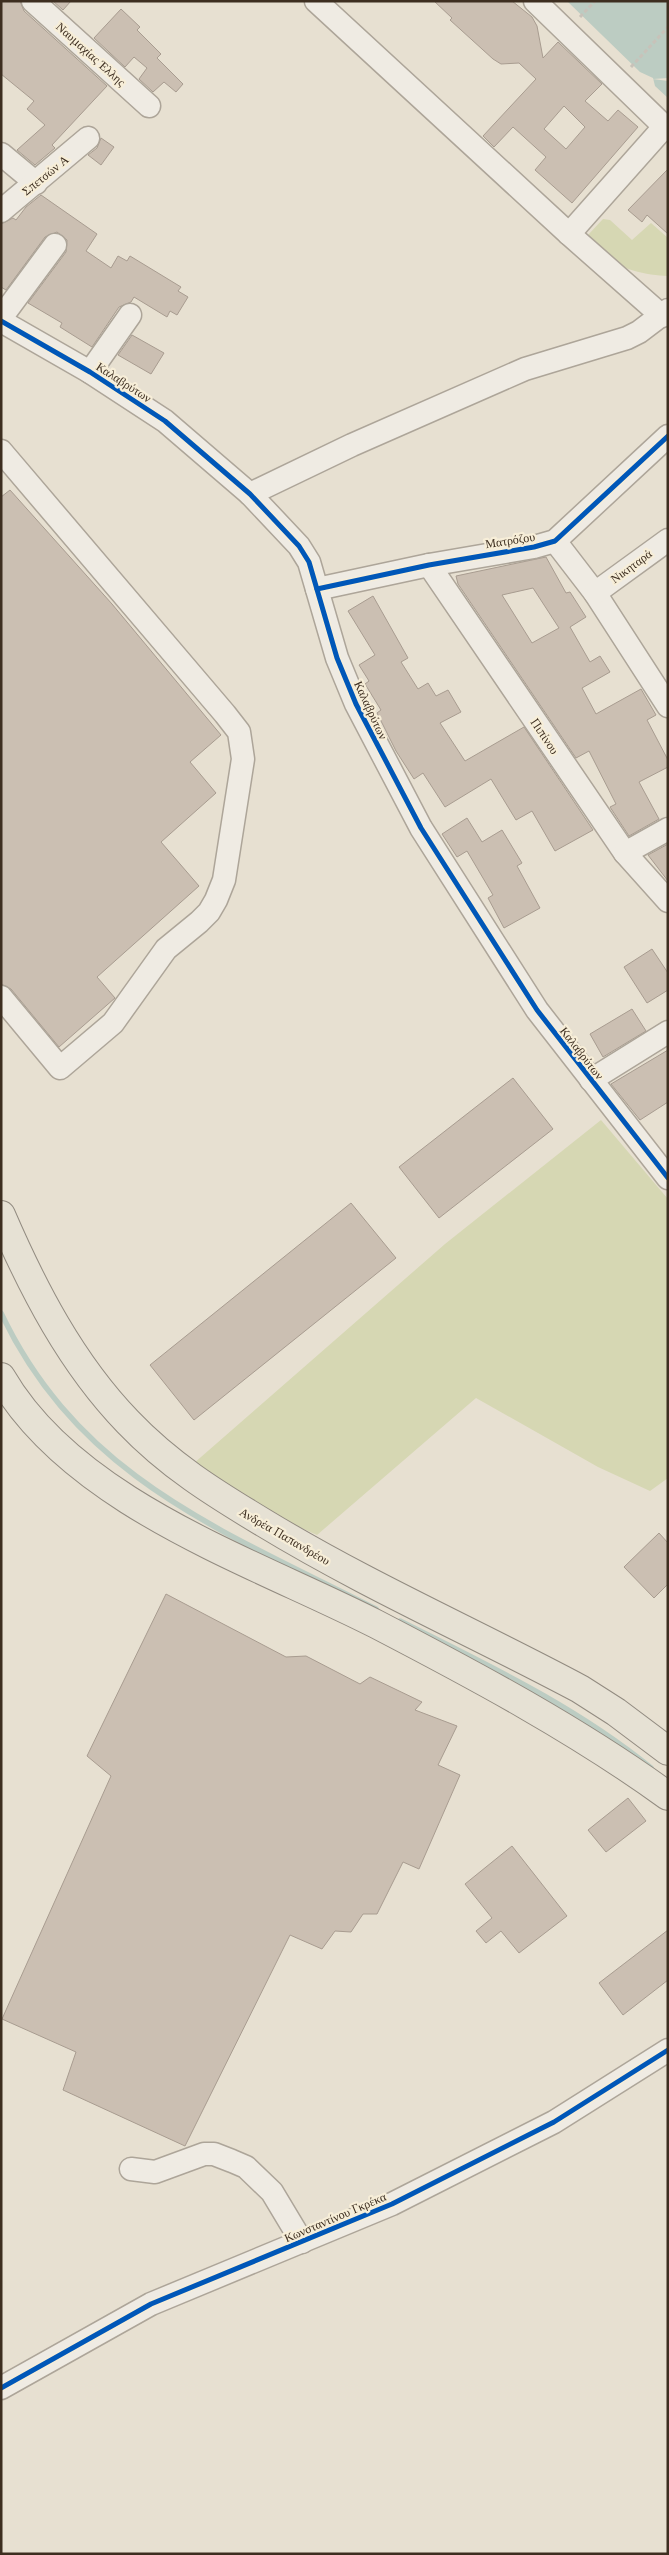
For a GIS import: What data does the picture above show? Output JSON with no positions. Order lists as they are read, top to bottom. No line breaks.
{"streets":{"main road":["Ανδρέα Παπανδρέου"],"street":["Ναυμαχίας Έλλης","Σπετσών Α","Καλαβρύτων","Ματρόζου","Νικηταρά","Πιπίνου","Κωνσταντίνου Γκρέκα"]},"crossings":[["Καλαβρύτων","Ματρόζου"],["Ματρόζου","Πιπίνου"]]}
